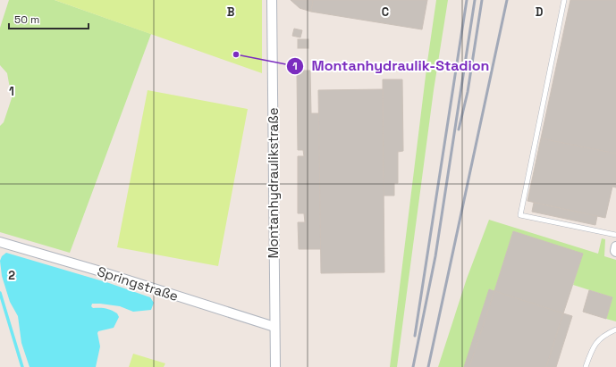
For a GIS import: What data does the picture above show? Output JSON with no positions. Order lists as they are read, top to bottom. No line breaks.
{"streets":{"street":["Montanhydraulikstraße","Springstraße"]},"crossings":[["Montanhydraulikstraße","Springstraße"]],"places":["Montanhydraulik-Stadion"],"scale_bar":"50 m","grid":{"columns":["B","C","D"],"rows":["1","2"]}}
